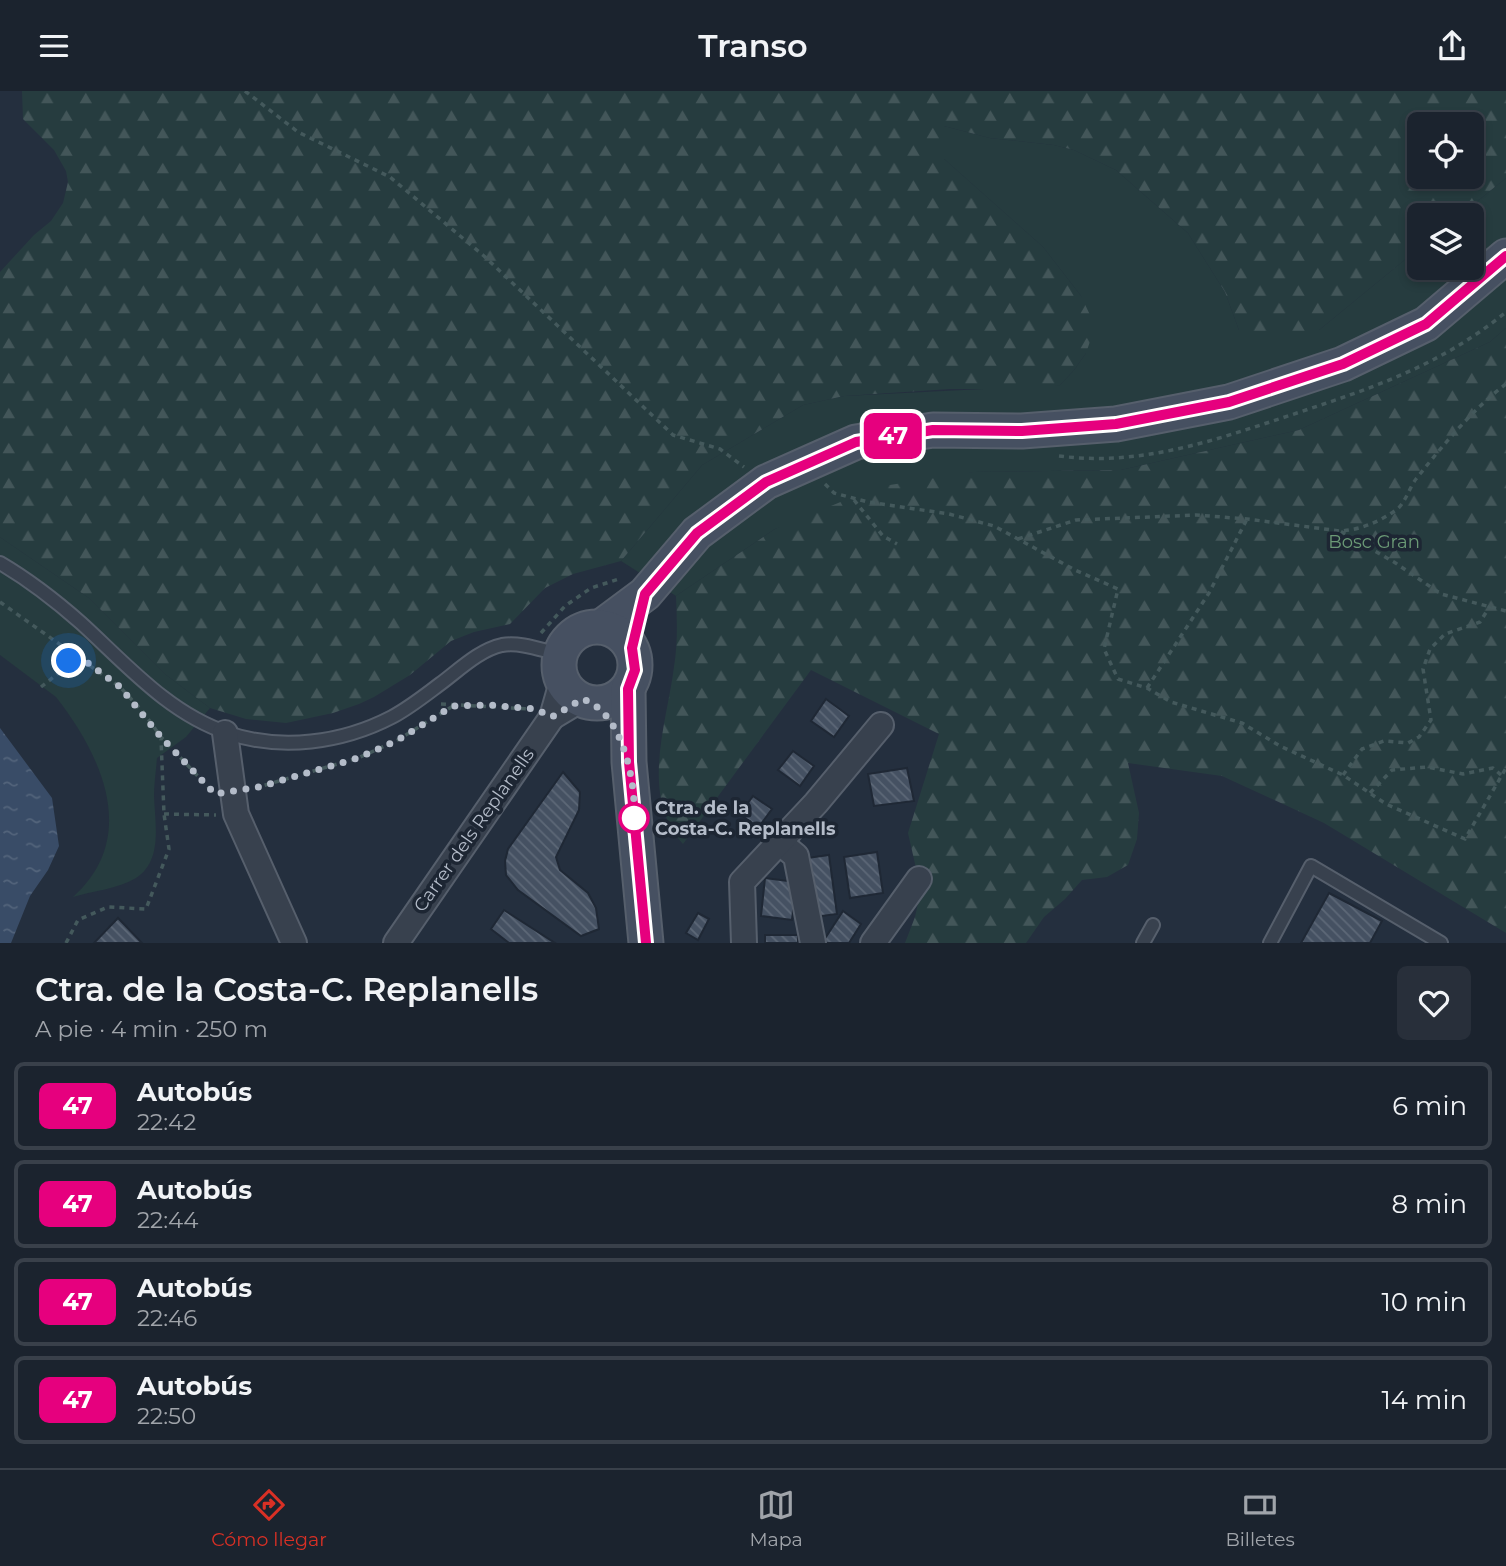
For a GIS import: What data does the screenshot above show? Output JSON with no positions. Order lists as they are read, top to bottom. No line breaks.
{"streets":{"street":["Carrer dels Replanells"]},"parks":["Bosc Gran"],"places":["Ctra. de la Costa-C. Replanells"],"lines":["bus line 47"],"page":{"header":"Transo","on_map":"47","heading":["Ctra. de la Costa-C. Replanells","A pie · 4 min · 250 m"],"list":[{"mark":"47","name":"Autobús","note":"22:42","value":"6 min"},{"mark":"47","name":"Autobús","note":"22:44","value":"8 min"},{"mark":"47","name":"Autobús","note":"22:46","value":"10 min"},{"mark":"47","name":"Autobús","note":"22:50","value":"14 min"}],"tabs":["Cómo llegar","Mapa","Billetes"]}}
